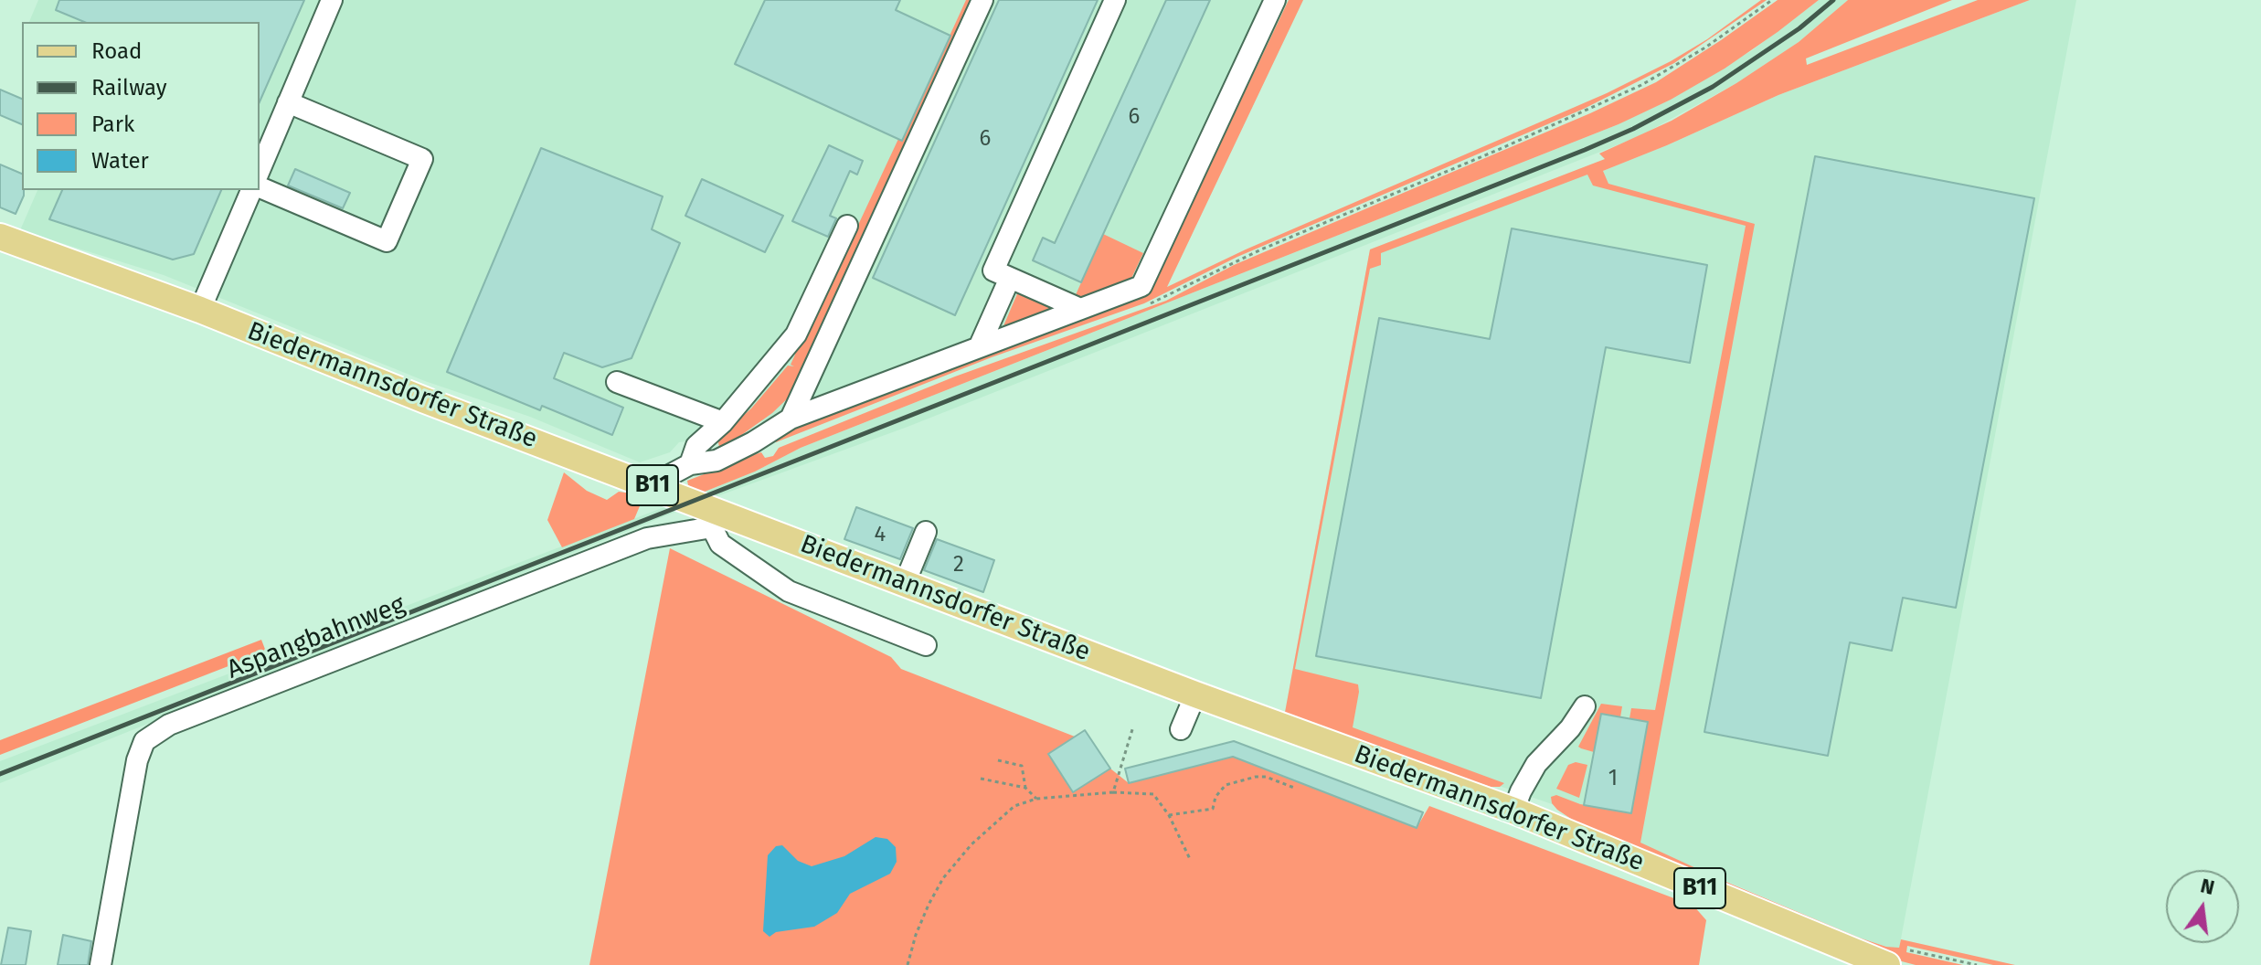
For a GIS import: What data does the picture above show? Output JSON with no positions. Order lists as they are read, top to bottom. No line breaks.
{"streets":{"main road":["Biedermannsdorfer Straße","B11"],"street":["Aspangbahnweg"]},"crossings":[["Biedermannsdorfer Straße","Aspangbahnweg"]],"house_numbers":["6","6","4","2","1"],"legend":["Road","Railway","Park","Water"],"north":"top"}
